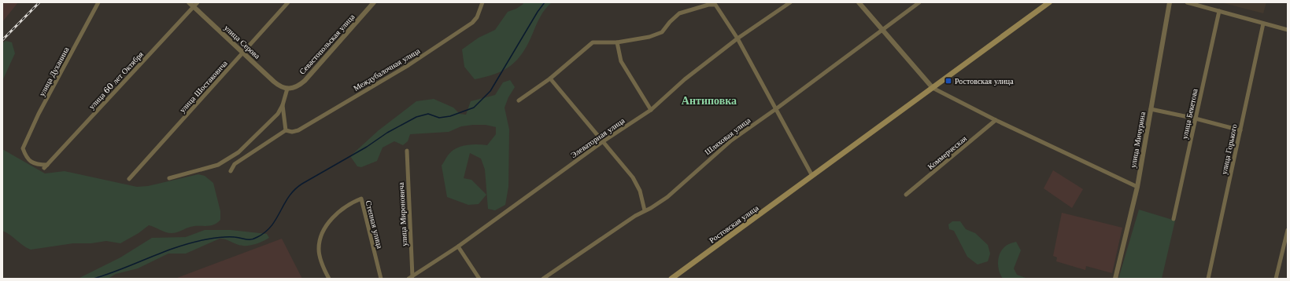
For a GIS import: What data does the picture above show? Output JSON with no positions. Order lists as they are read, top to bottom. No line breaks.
{"streets":{"main road":["Ростовская улица"],"street":["улица Серова","Севастопольская улица","Междубалочная улица","улица Духанина","улица 60 лет Октября","улица Шостаковича","улица Бекетова","Шляховая улица","Элеваторная улица","улица Мичурина","улица Горького","Коммерческая","улица Мироновича","Степная улица"]},"crossings":[["улица Серова","Севастопольская улица"],["улица Серова","улица 60 лет Октября"],["улица Серова","улица Шостаковича"],["улица Духанина","улица 60 лет Октября"],["Элеваторная улица","улица Мироновича"]],"districts":["Антиповка"],"places":{"transit":["Ростовская улица"]}}
